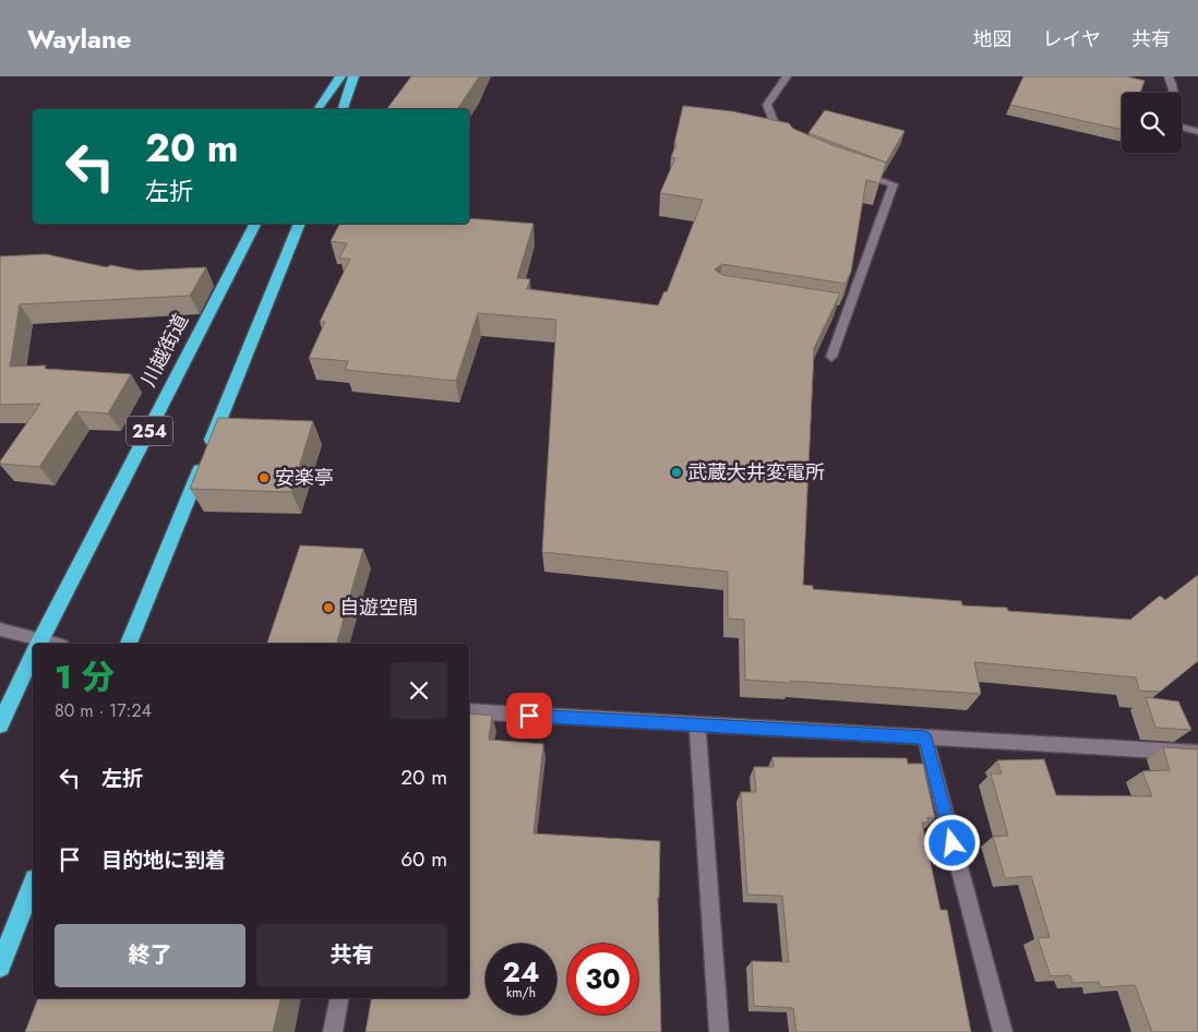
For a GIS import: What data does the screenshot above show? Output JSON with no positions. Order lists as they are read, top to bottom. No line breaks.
{"streets":{"highway":["川越街道","254"]},"places":["武蔵大井変電所","安楽亭","自遊空間"],"page":{"header":"Waylane","nav":["地図","レイヤ","共有"],"turn":["20 m","左折"],"heading":["1 分","80 m · 17:24"],"list":[{"name":"左折","value":"20 m"},{"name":"目的地に到着","value":"60 m"}],"buttons":["終了","共有"],"speed":"24 km/h","limit":"30"}}
